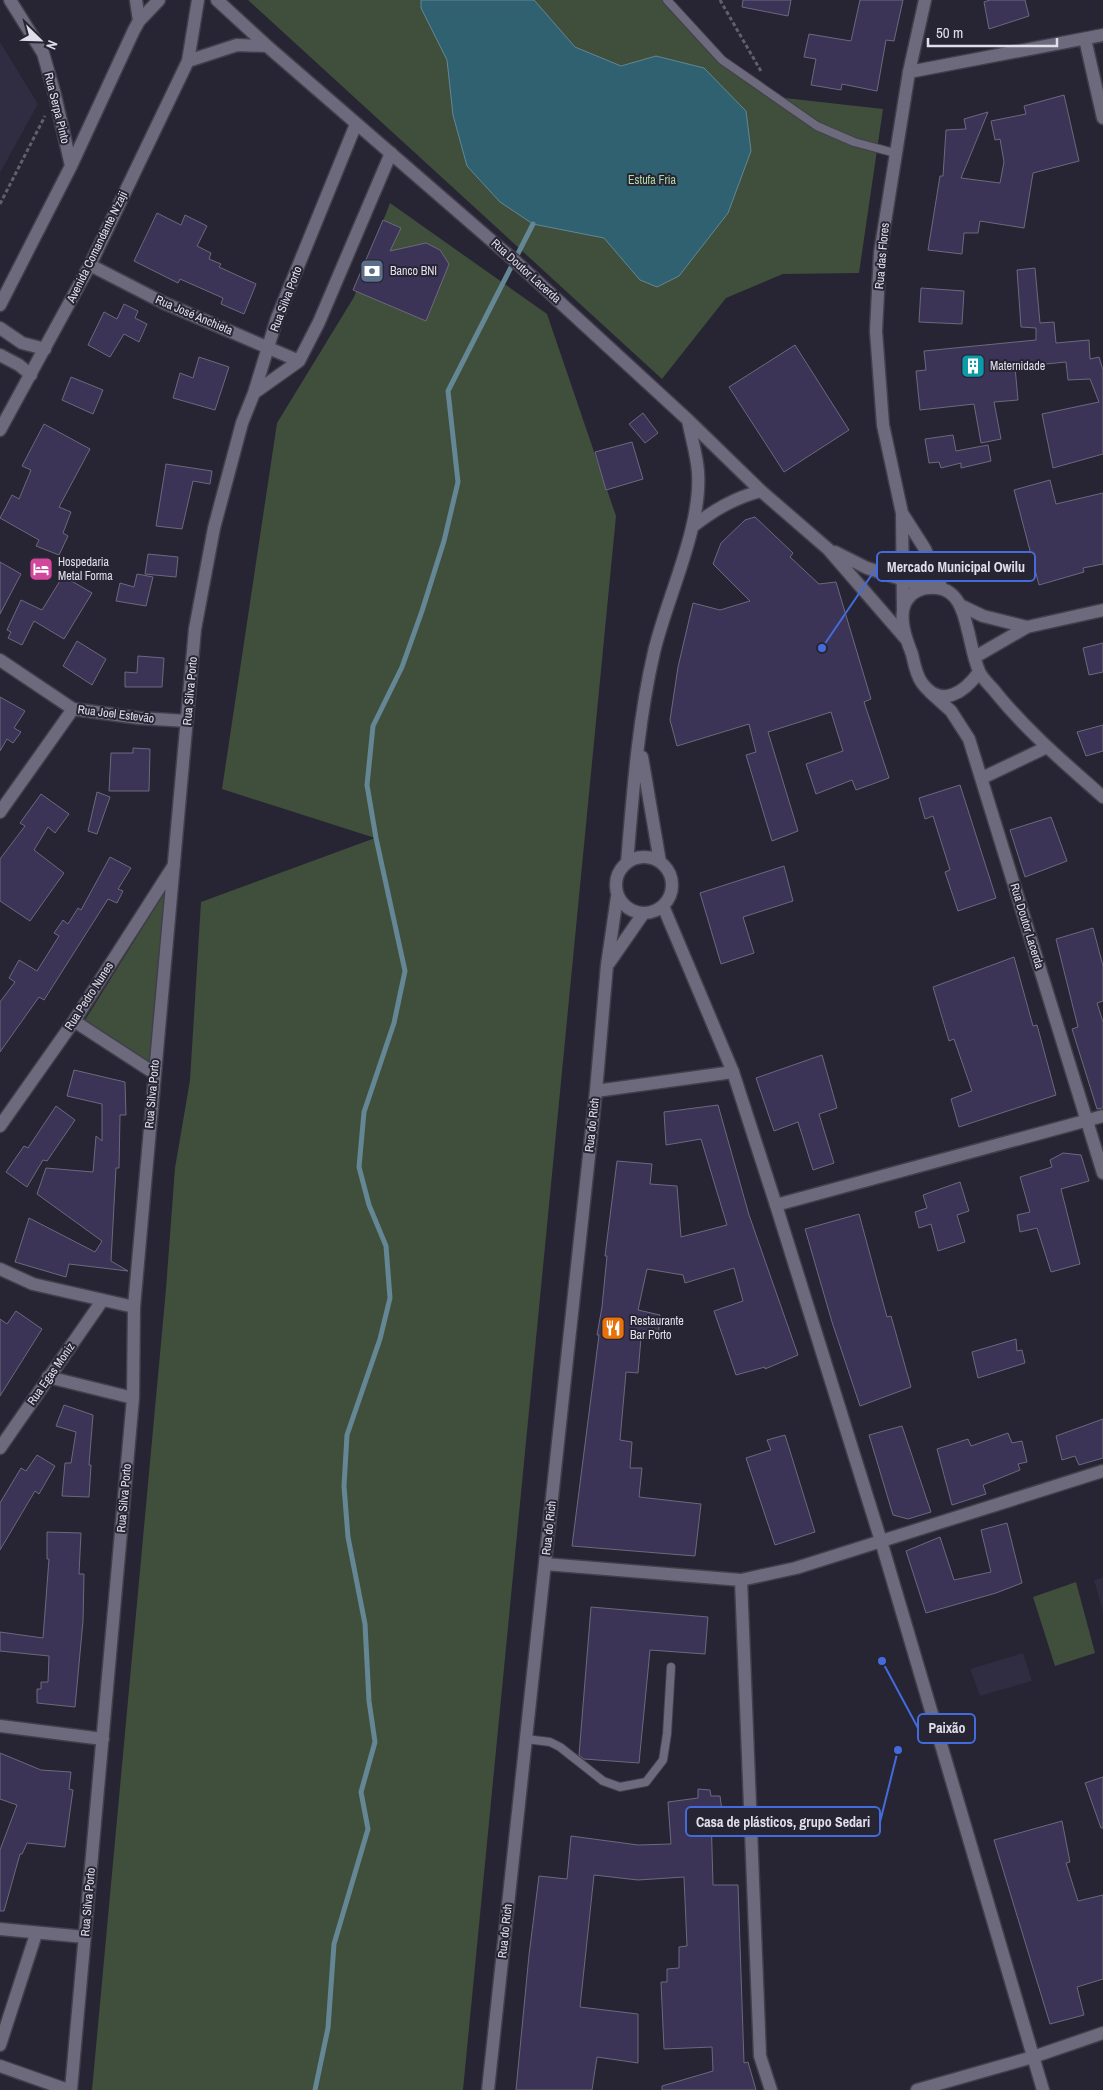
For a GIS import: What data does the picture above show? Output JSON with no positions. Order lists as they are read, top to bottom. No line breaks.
{"streets":{"street":["Rua Serpa Pinto","Avenida Comandante N'zaji","Rua das Flores","Rua Doutor Lacerda","Rua Silva Porto","Rua José Anchieta","Rua Joel Estevão","Rua Pedro Nunes","Rua do Rich","Rua Egas Moniz"]},"crossings":[["Avenida Comandante N'zaji","Rua José Anchieta"],["Rua das Flores","Rua Doutor Lacerda"],["Rua Doutor Lacerda","Rua Silva Porto"],["Rua Silva Porto","Rua José Anchieta"],["Rua Silva Porto","Rua Joel Estevão"],["Rua Silva Porto","Rua Pedro Nunes"]],"parks":["Estufa Fria"],"places":{"bank":["Banco BNI"],"building":["Maternidade"],"hotel":["Hospedaria Metal Forma"],"other":["Mercado Municipal Owilu","Paixão","Casa de plásticos, grupo Sedari"],"restaurant":["Restaurante Bar Porto"]},"scale_bar":"50 m","north":"bottom right"}
